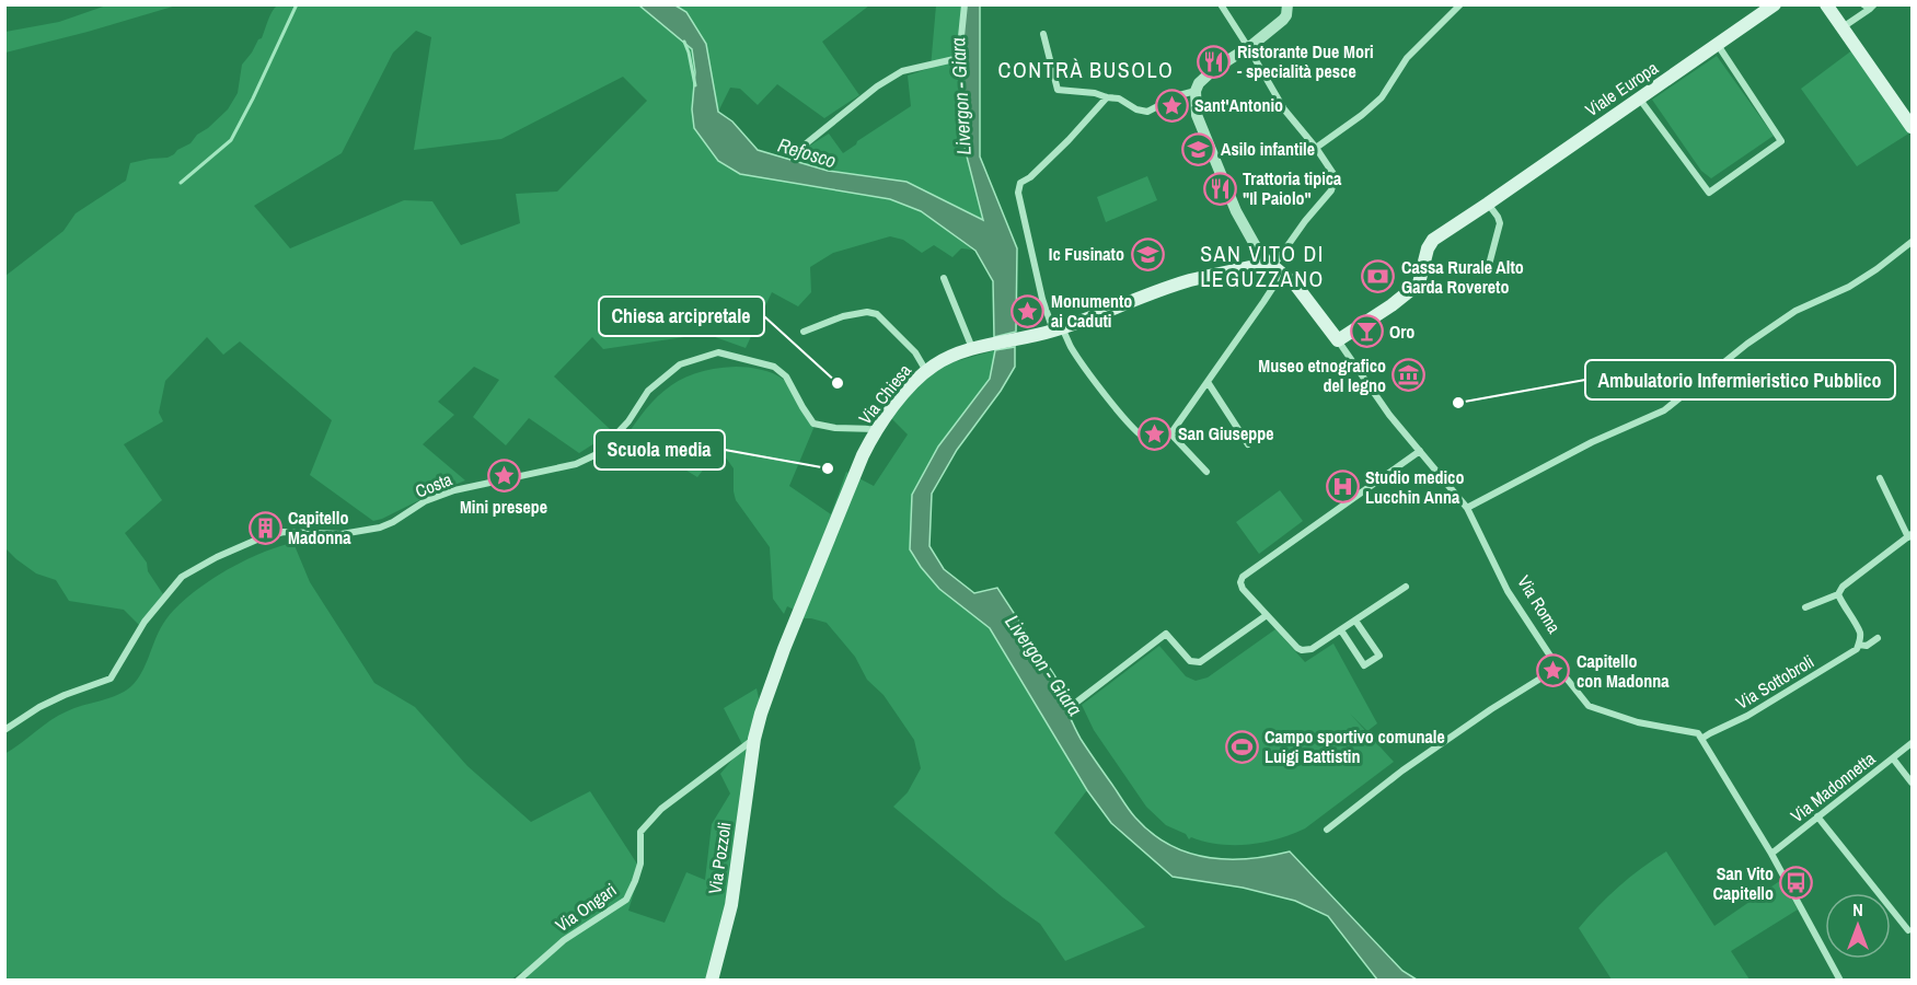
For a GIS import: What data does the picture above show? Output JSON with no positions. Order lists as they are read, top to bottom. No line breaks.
{"streets":{"main road":["Viale Europa","Via Chiesa","Via Roma","Via Pozzoli"],"street":["Costa","Via Sottobroli","Via Madonnetta","Via Ongari"]},"crossings":[["Viale Europa","Via Roma"],["Via Chiesa","Costa"],["Via Chiesa","Via Roma"],["Via Chiesa","Via Pozzoli"],["Via Chiesa","Via Ongari"],["Via Roma","Via Sottobroli"],["Via Pozzoli","Via Ongari"]],"districts":["CONTRÀ BUSOLO","SAN VITO DI LEGUZZANO"],"water":["Livergon - Giara","Refosco"],"places":{"restaurant":["Ristorante Due Mori - specialità pesce","Trattoria tipica \"Il Paiolo\""],"place":["Sant'Antonio","Monumento ai Caduti","San Giuseppe","Mini presepe","Capitello con Madonna"],"school or university":["Asilo infantile","Ic Fusinato"],"bank":["Cassa Rurale Alto Garda Rovereto"],"bar":["Oro"],"museum":["Museo etnografico del legno"],"other":["Chiesa arcipretale","Ambulatorio Infermieristico Pubblico","Scuola media"],"hospital":["Studio medico Lucchin Anna"],"building":["Capitello Madonna"],"sports":["Campo sportivo comunale Luigi Battistin"],"bus stop":["San Vito Capitello"]},"north":"top"}
